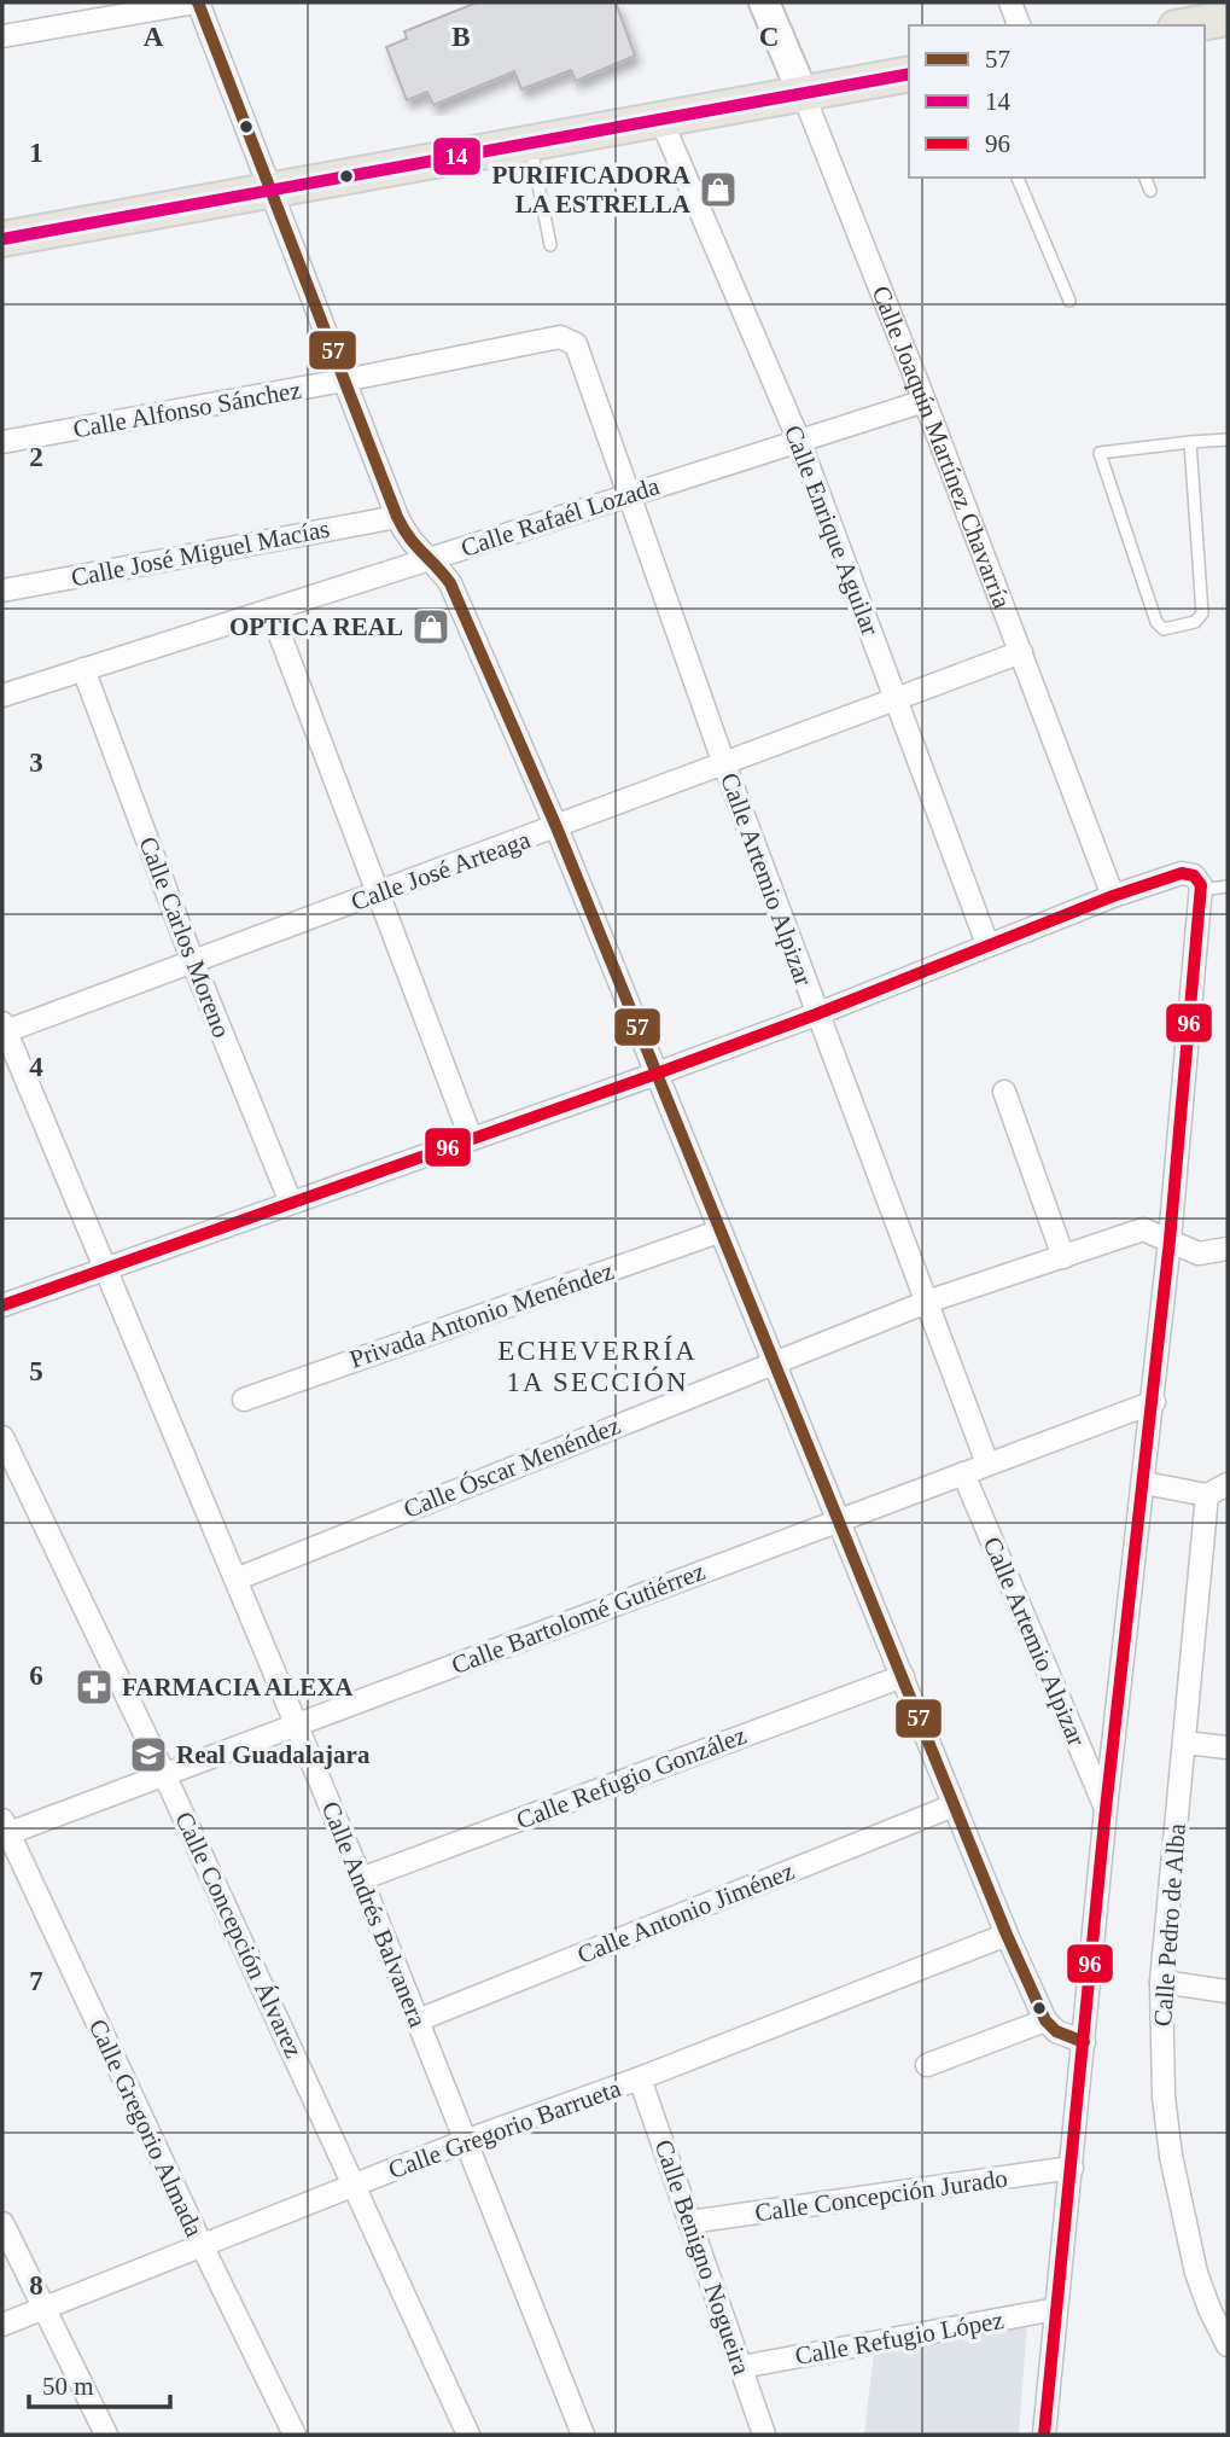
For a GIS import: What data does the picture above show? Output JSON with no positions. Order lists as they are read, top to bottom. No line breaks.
{"streets":{"street":["Calle Alfonso Sánchez","Calle Joaquín Martínez Chavarría","Calle Rafaél Lozada","Calle Enrique Aguilar","Calle José Miguel Macías","Calle José Arteaga","Calle Artemio Alpizar","Calle Carlos Moreno","Privada Antonio Menéndez","Calle Óscar Menéndez","Calle Bartolomé Gutiérrez","Calle Refugio González","Calle Antonio Jiménez","Calle Andrés Balvanera","Calle Pedro de Alba","Calle Concepción Álvarez","Calle Gregorio Almada","Calle Gregorio Barrueta","Calle Concepción Jurado","Calle Benigno Nogueira","Calle Refugio López"]},"crossings":[["Calle Alfonso Sánchez","Calle Artemio Alpizar"],["Calle Joaquín Martínez Chavarría","Calle Rafaél Lozada"],["Calle Joaquín Martínez Chavarría","Calle José Arteaga"],["Calle Rafaél Lozada","Calle Enrique Aguilar"],["Calle Rafaél Lozada","Calle Artemio Alpizar"],["Calle Rafaél Lozada","Calle Carlos Moreno"],["Calle Enrique Aguilar","Calle José Arteaga"],["Calle José Arteaga","Calle Artemio Alpizar"],["Calle José Arteaga","Calle Carlos Moreno"],["Calle José Arteaga","Calle Andrés Balvanera"],["Calle Artemio Alpizar","Calle Óscar Menéndez"],["Calle Artemio Alpizar","Calle Bartolomé Gutiérrez"],["Calle Óscar Menéndez","Calle Andrés Balvanera"],["Calle Bartolomé Gutiérrez","Calle Andrés Balvanera"],["Calle Bartolomé Gutiérrez","Calle Concepción Álvarez"],["Calle Bartolomé Gutiérrez","Calle Gregorio Almada"],["Calle Refugio González","Calle Andrés Balvanera"],["Calle Antonio Jiménez","Calle Andrés Balvanera"],["Calle Andrés Balvanera","Calle Gregorio Barrueta"],["Calle Concepción Álvarez","Calle Gregorio Barrueta"],["Calle Gregorio Almada","Calle Gregorio Barrueta"],["Calle Gregorio Barrueta","Calle Benigno Nogueira"],["Calle Concepción Jurado","Calle Benigno Nogueira"],["Calle Benigno Nogueira","Calle Refugio López"]],"districts":["ECHEVERRÍA 1A SECCIÓN"],"places":{"shop":["PURIFICADORA LA ESTRELLA","OPTICA REAL"],"pharmacy":["FARMACIA ALEXA"],"school or university":["Real Guadalajara"]},"lines":["transit line 57","transit line 14","transit line 96"],"legend":["57","14","96"],"scale_bar":"50 m","grid":{"columns":["A","B","C"],"rows":["1","2","3","4","5","6","7","8"]}}
